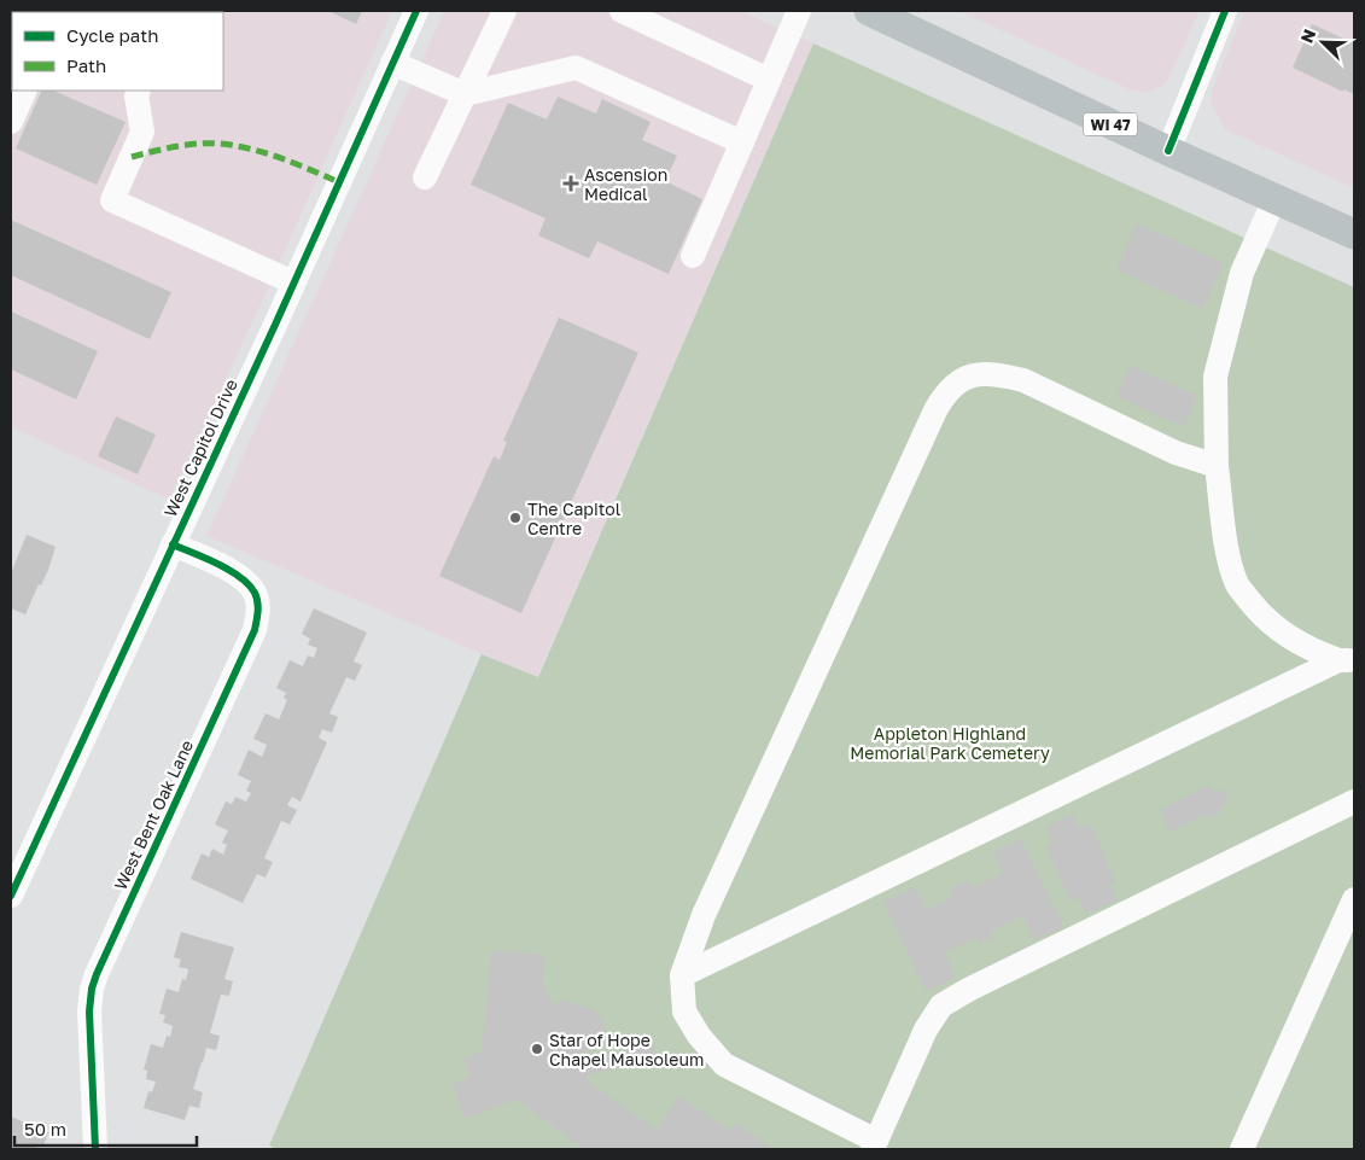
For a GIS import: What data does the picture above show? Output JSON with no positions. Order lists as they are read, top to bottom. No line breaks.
{"streets":{"main road":["WI 47"],"street":["West Capitol Drive","West Bent Oak Lane"]},"crossings":[["West Capitol Drive","West Bent Oak Lane"]],"parks":["Appleton Highland Memorial Park Cemetery"],"places":{"health":["Ascension Medical"],"other":["The Capitol Centre","Star of Hope Chapel Mausoleum"]},"legend":["Cycle path","Path"],"scale_bar":"50 m","north":"top left"}
